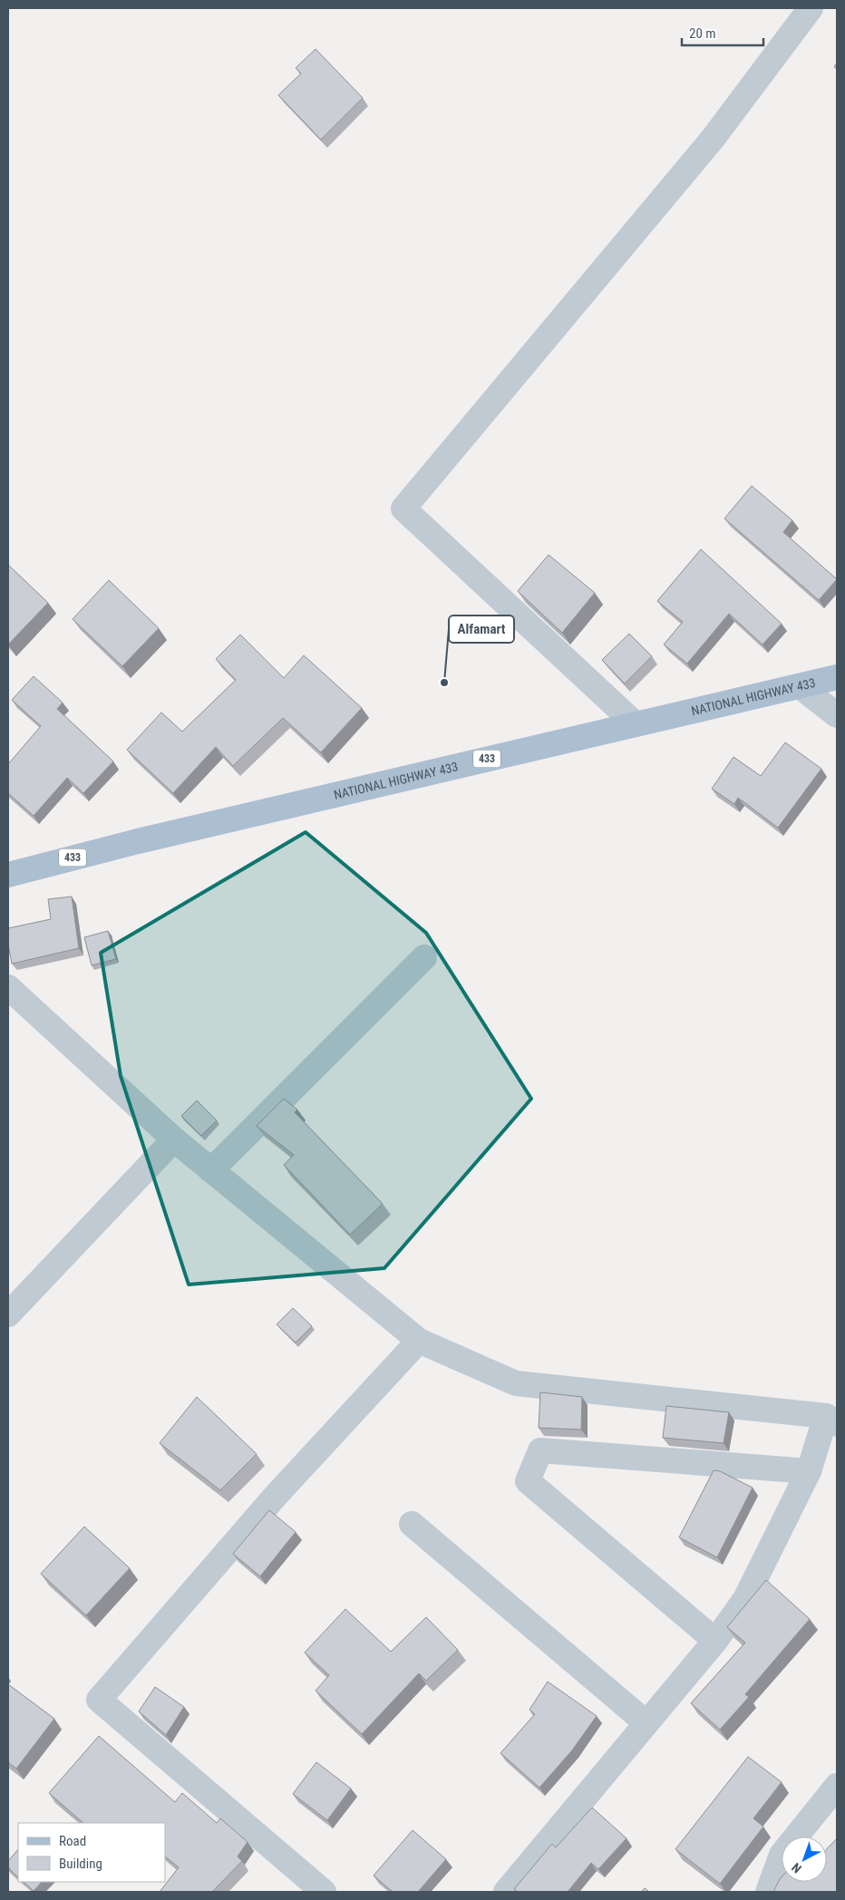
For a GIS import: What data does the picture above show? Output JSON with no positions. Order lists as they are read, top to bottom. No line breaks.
{"streets":{"main road":["NATIONAL HIGHWAY 433","433"]},"places":["Alfamart"],"legend":["Road","Building"],"scale_bar":"20 m","north":"bottom left"}
